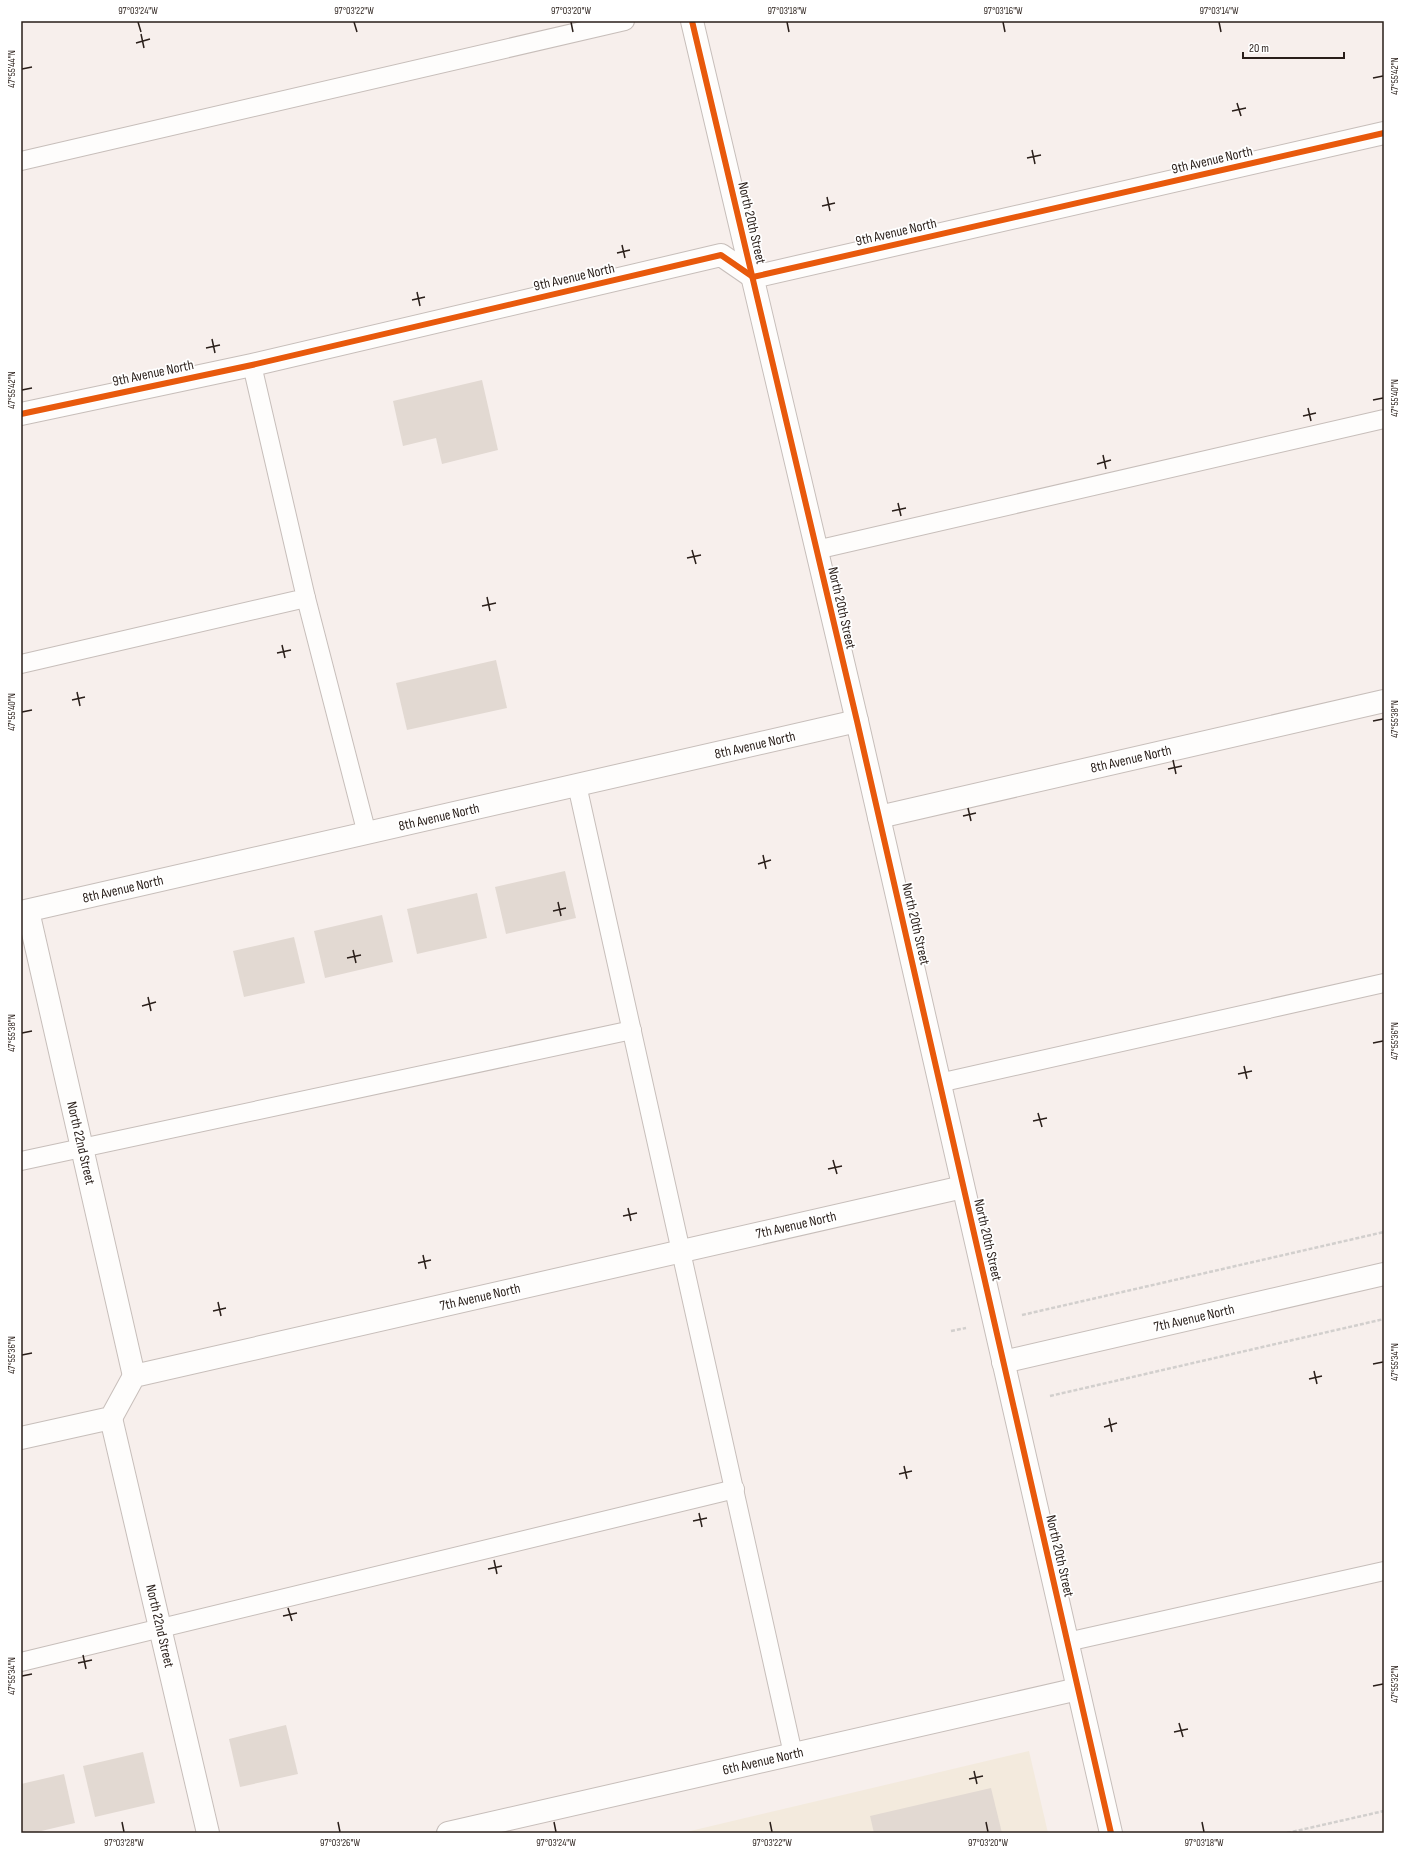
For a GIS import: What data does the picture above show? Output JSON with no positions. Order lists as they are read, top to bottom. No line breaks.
{"streets":{"street":["9th Avenue North","North 20th Street","8th Avenue North","North 22nd Street","7th Avenue North","6th Avenue North"]},"crossings":[["9th Avenue North","North 20th Street"],["North 20th Street","8th Avenue North"],["North 20th Street","7th Avenue North"],["North 20th Street","6th Avenue North"],["8th Avenue North","North 22nd Street"],["North 22nd Street","7th Avenue North"]],"scale_bar":"20 m","coordinates":["97°03'24\"W","97°03'22\"W","97°03'20\"W","97°03'18\"W","97°03'16\"W","97°03'14\"W","47°55'44\"N","47°55'42\"N","47°55'40\"N","47°55'38\"N","47°55'36\"N","47°55'34\"N","47°55'32\"N","97°03'28\"W","97°03'26\"W"]}
